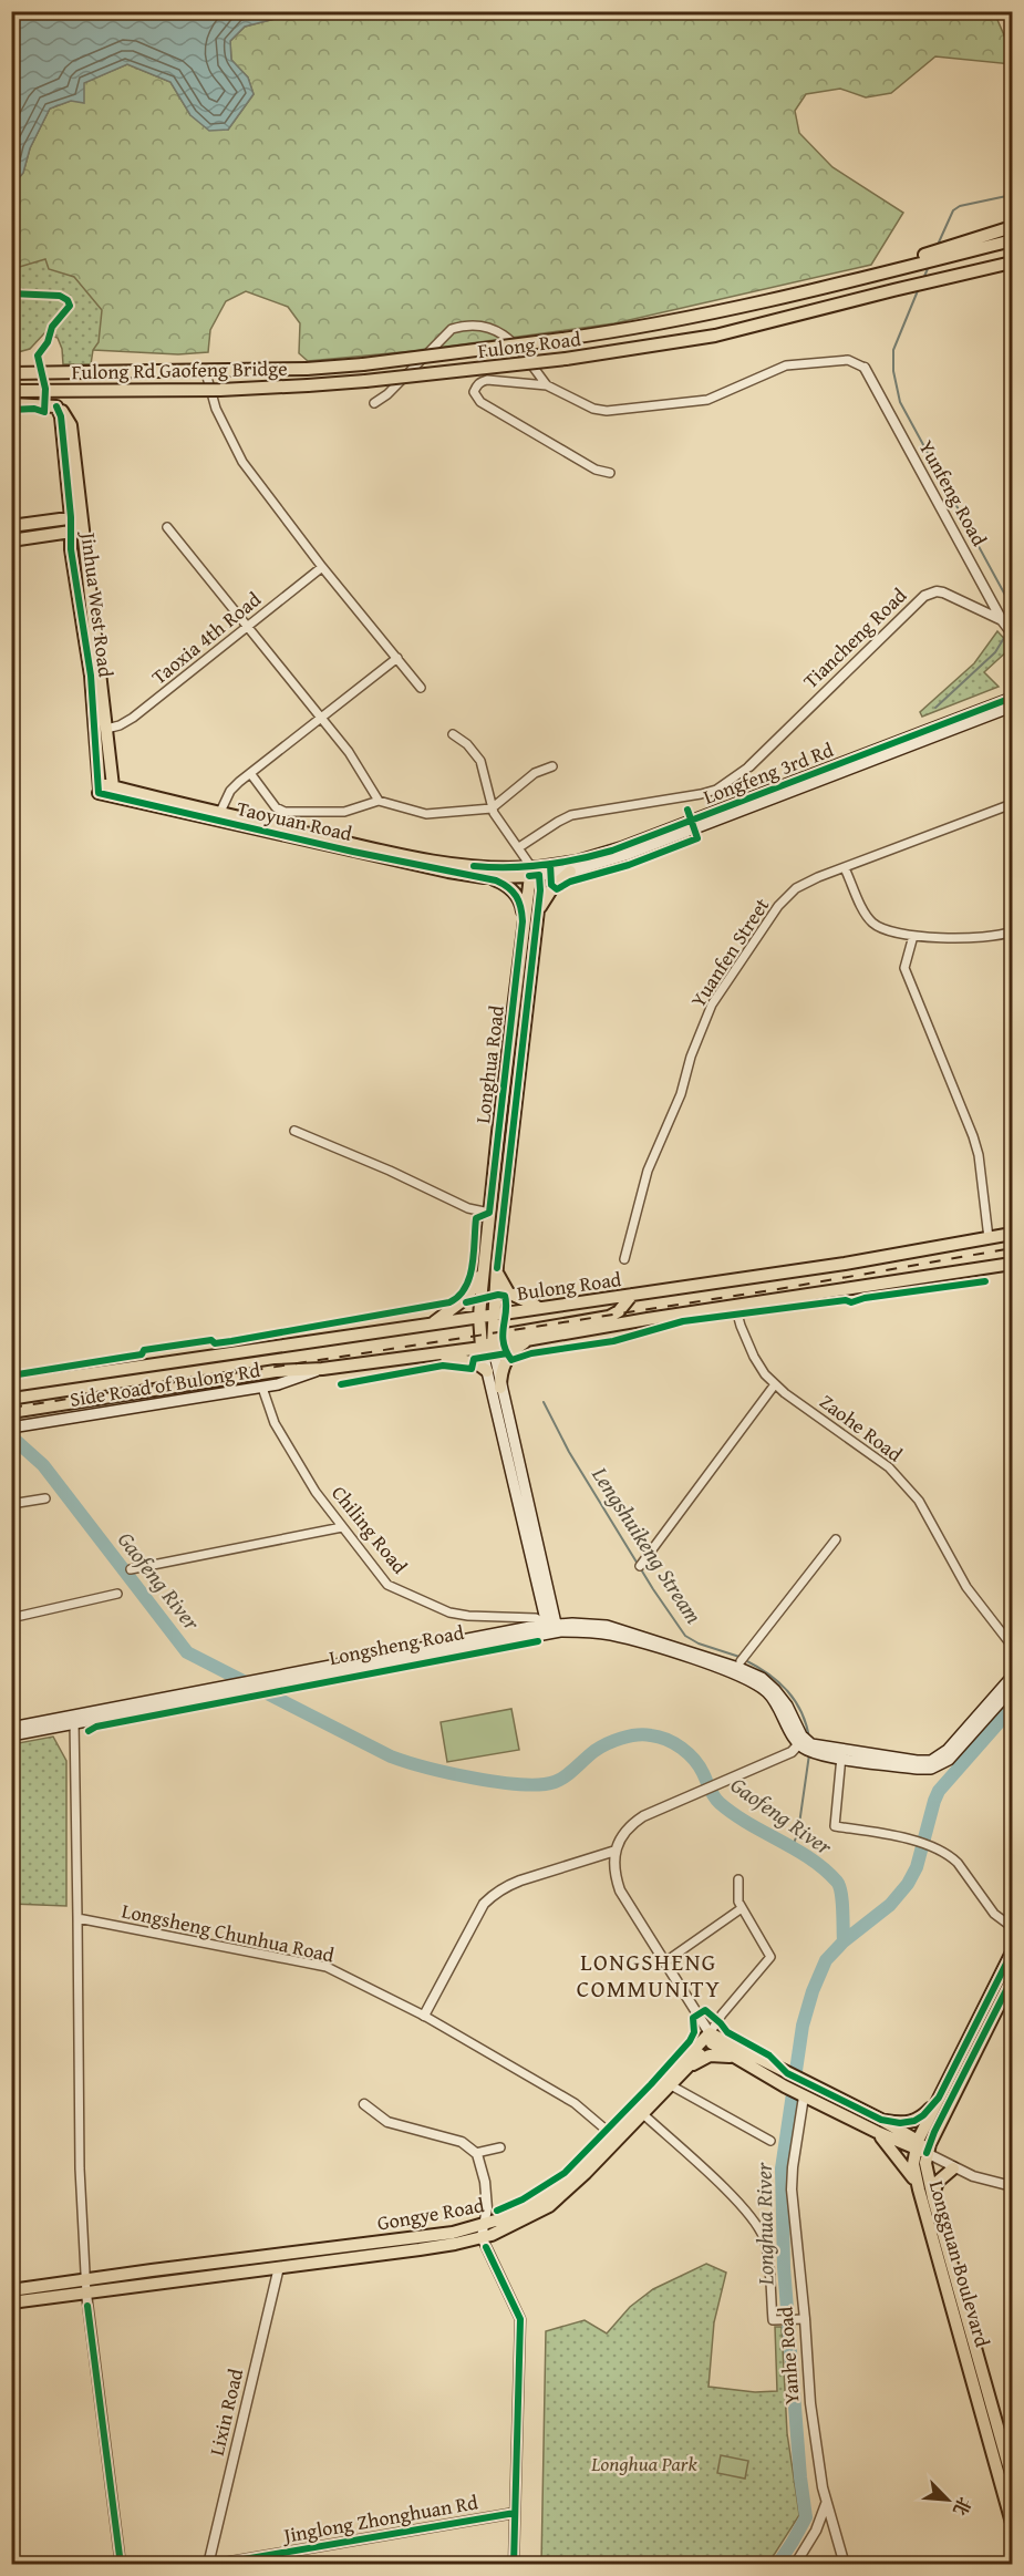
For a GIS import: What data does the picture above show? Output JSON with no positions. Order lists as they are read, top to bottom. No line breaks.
{"streets":{"main road":["Fulong Road","Fulong Rd Gaofeng Bridge","Jinhua West Road","Longfeng 3rd Rd","Taoyuan Road","Longhua Road","Bulong Road","Side Road of Bulong Rd","Longsheng Road","Gongye Road","Longguan Boulevard"],"street":["Yunfeng Road","Taoxia 4th Road","Tiancheng Road","Yuanfen Street","Zaohe Road","Chiling Road","Longsheng Chunhua Road","Yanhe Road","Lixin Road","Jinglong Zhonghuan Rd"]},"crossings":[["Fulong Road","Fulong Rd Gaofeng Bridge"],["Yunfeng Road","Tiancheng Road"],["Jinhua West Road","Taoxia 4th Road"],["Jinhua West Road","Taoyuan Road"],["Longfeng 3rd Rd","Taoyuan Road"],["Longfeng 3rd Rd","Longhua Road"],["Taoyuan Road","Longhua Road"],["Longhua Road","Bulong Road"],["Longhua Road","Chiling Road"],["Longhua Road","Longsheng Road"],["Side Road of Bulong Rd","Chiling Road"],["Chiling Road","Longsheng Road"],["Longsheng Chunhua Road","Gongye Road"],["Gongye Road","Lixin Road"],["Lixin Road","Jinglong Zhonghuan Rd"]],"districts":["LONGSHENG COMMUNITY"],"water":["Lengshuikeng Stream","Gaofeng River","Longhua River"],"parks":["Longhua Park"],"north":"bottom right"}
